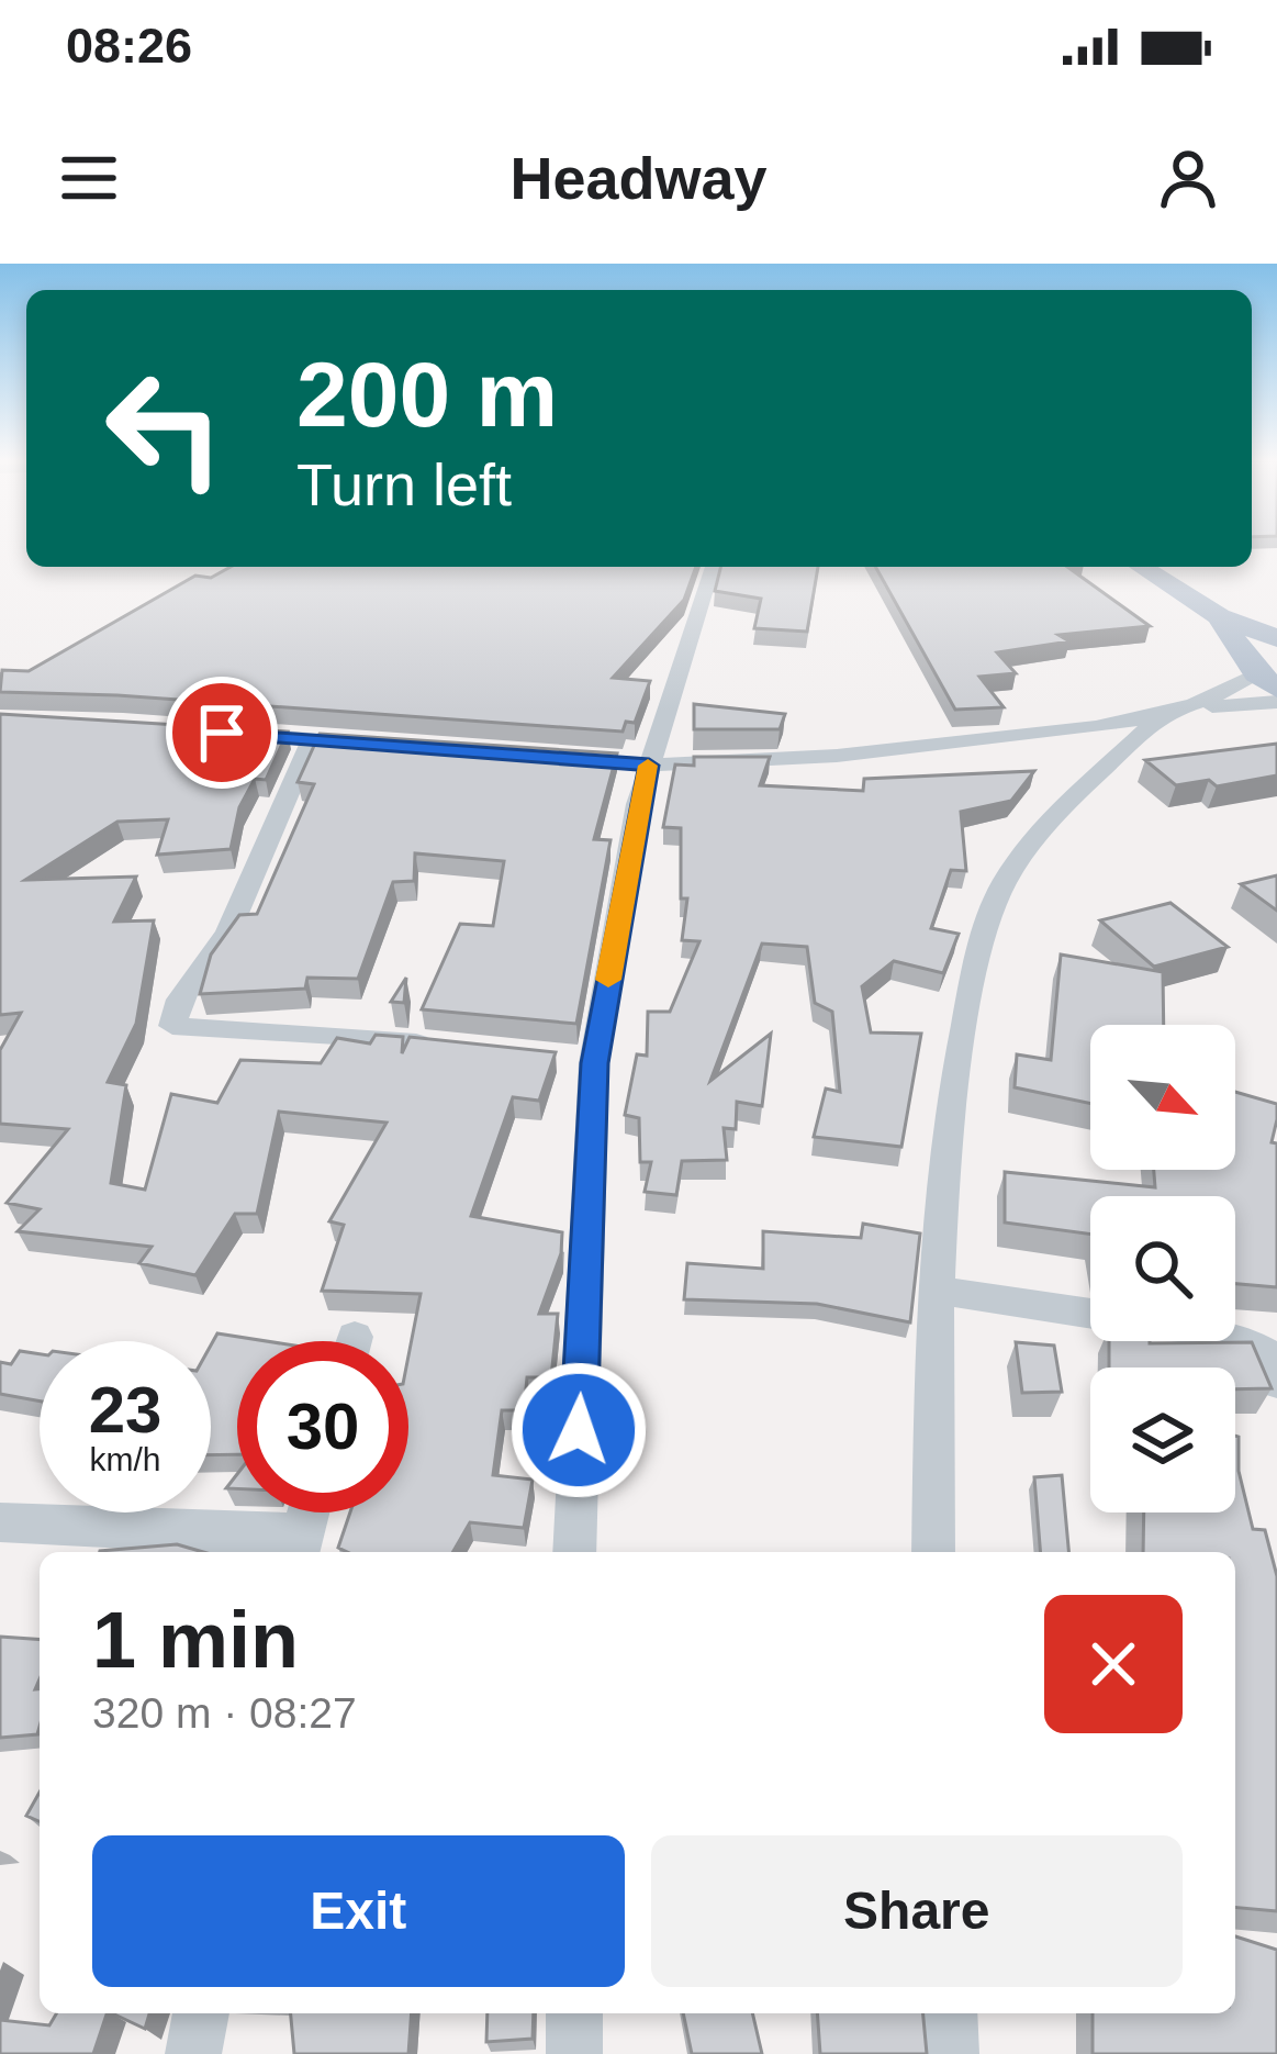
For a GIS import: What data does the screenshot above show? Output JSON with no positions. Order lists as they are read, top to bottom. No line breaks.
{"north":"bottom right","page":{"status":"08:26","header":"Headway","turn":["200 m","Turn left"],"speed":"23 km/h","limit":"30","heading":["1 min","320 m · 08:27"],"buttons":["Exit","Share"]}}
